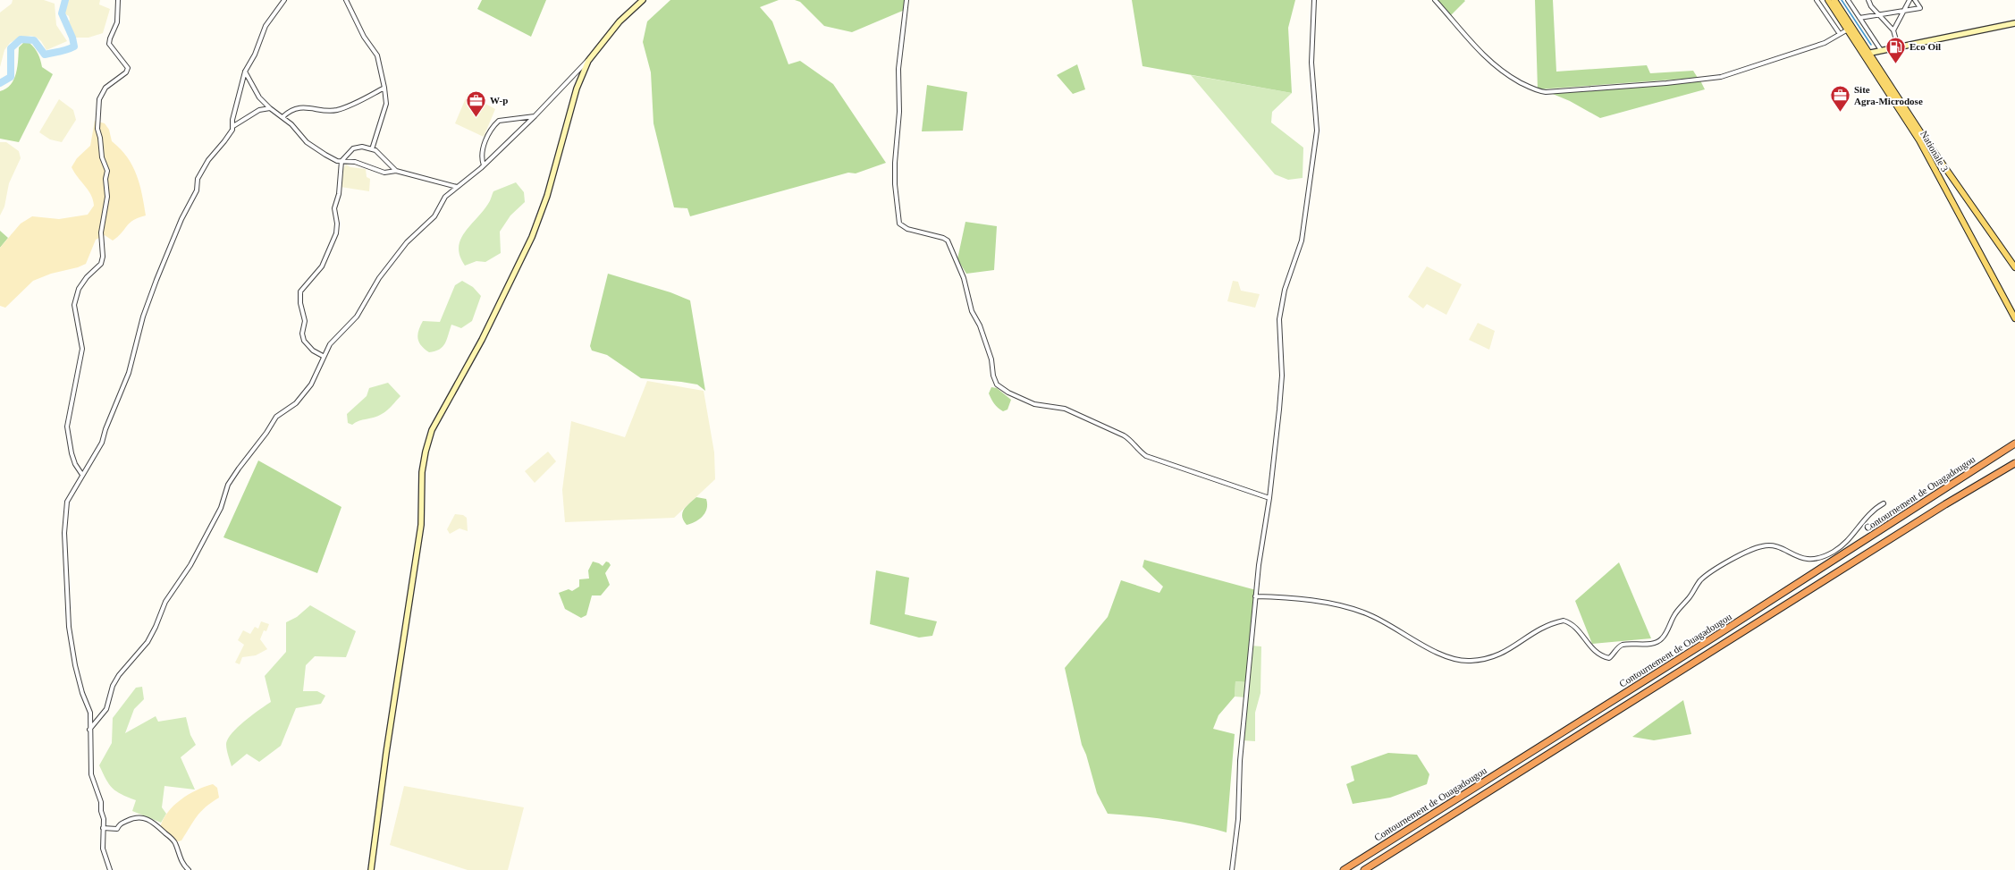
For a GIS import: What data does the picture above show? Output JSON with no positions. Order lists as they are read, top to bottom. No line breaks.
{"streets":{"highway":["Contournement de Ouagadougou"],"main road":["Nationale 3"]},"places":{"fuel station":["Eco Oil"],"office":["Site Agra-Microdose","W-p"]}}
